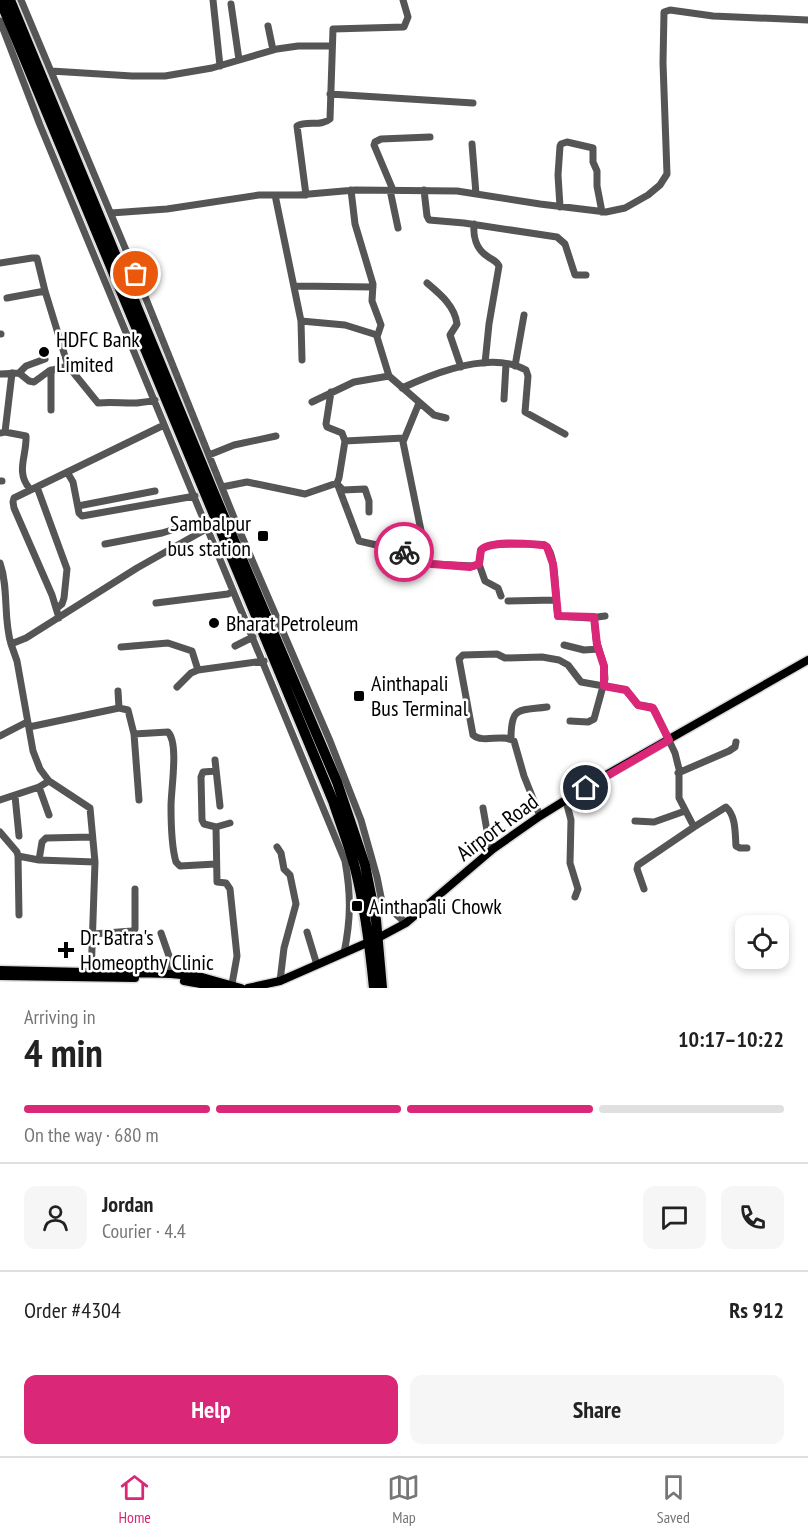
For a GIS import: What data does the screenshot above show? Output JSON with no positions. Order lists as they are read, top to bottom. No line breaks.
{"streets":{"main road":["Airport Road"]},"places":{"other":["HDFC Bank Limited","Bharat Petroleum"],"transit":["Sambalpur bus station","Ainthapali Bus Terminal","Ainthapali Chowk"],"health":["Dr. Batra's Homeopthy Clinic"]},"page":{"heading":["4 min","Arriving in","10:17–10:22"],"panel":["Jordan","Courier · 4.4","Order #4304","Rs 912"],"bar":"On the way · 680 m","buttons":["Help","Share"],"tabs":["Home","Map","Saved"]}}
